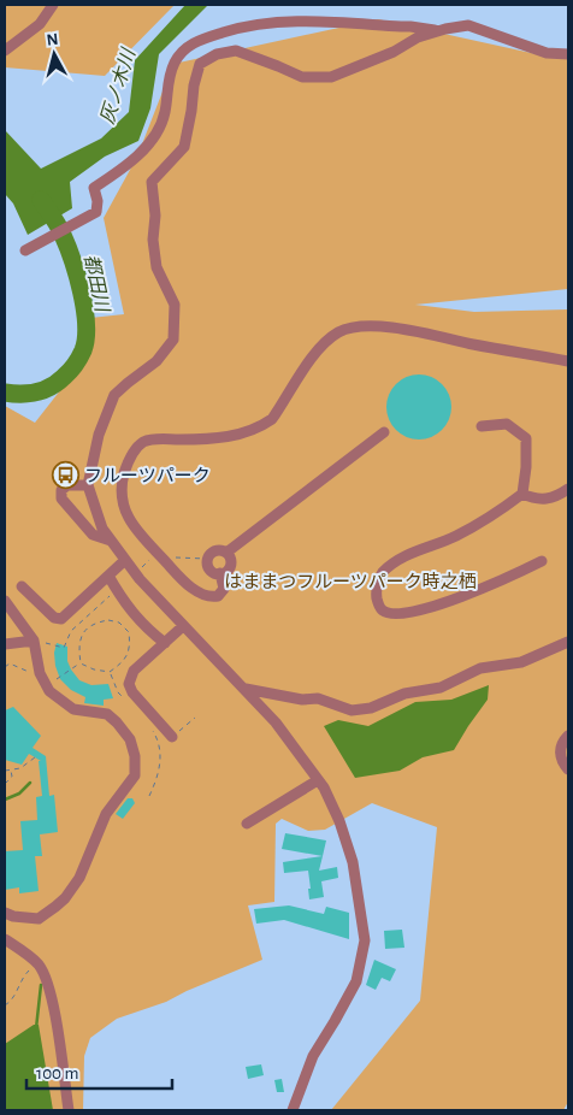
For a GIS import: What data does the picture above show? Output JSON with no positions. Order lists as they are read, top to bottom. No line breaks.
{"water":["灰ノ木川","都田川"],"parks":["はままつフルーツパーク時之栖"],"places":{"bus stop":["フルーツパーク"]},"scale_bar":"100 m","north":"top"}
